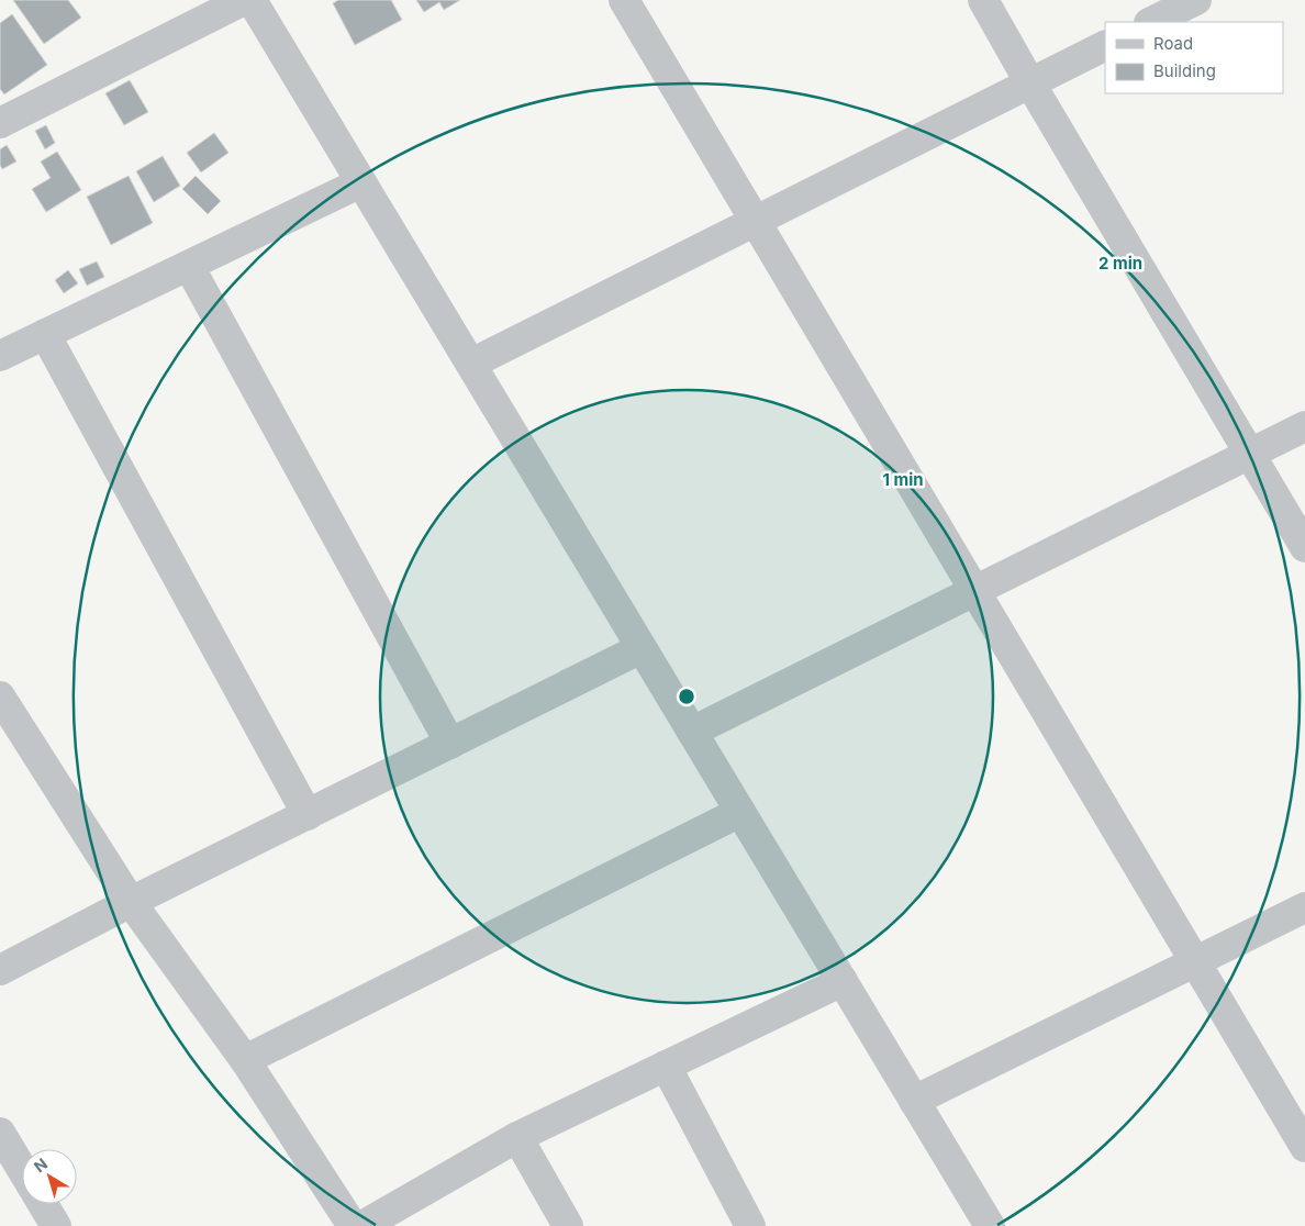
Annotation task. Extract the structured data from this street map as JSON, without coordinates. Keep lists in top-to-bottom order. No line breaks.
{"legend":["Road","Building"],"north":"top left","rings":["2 min","1 min"]}
